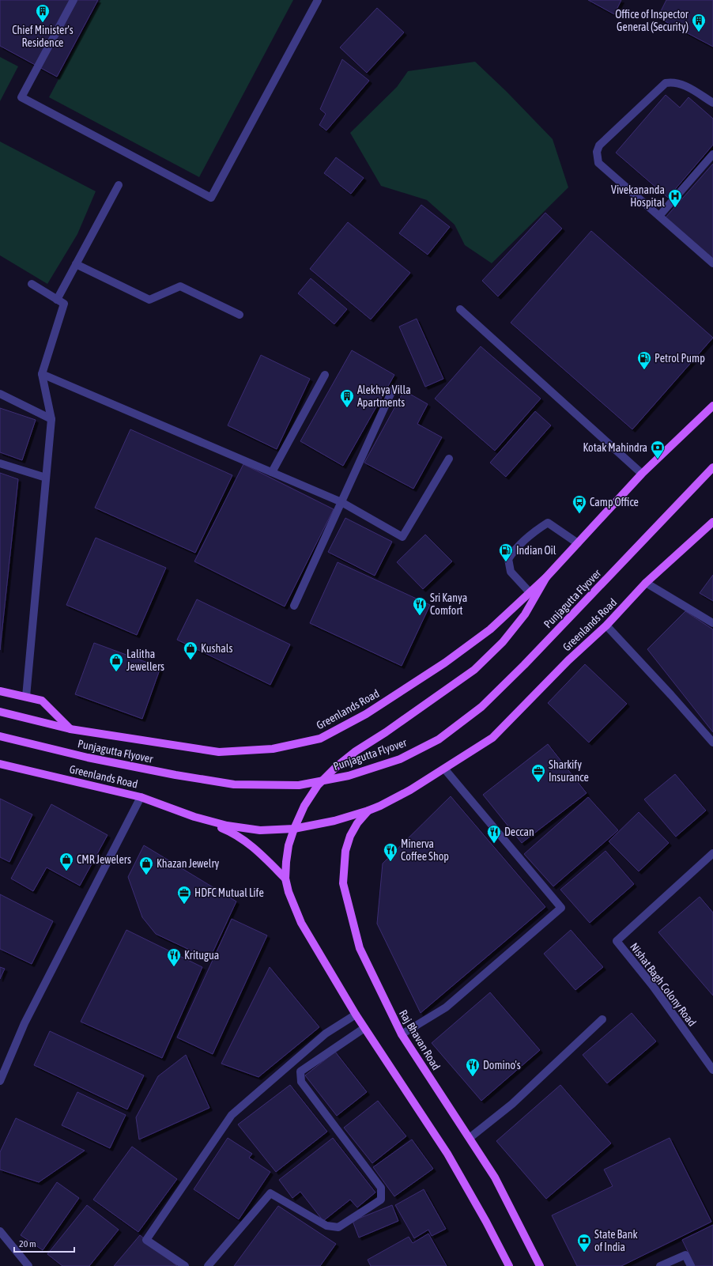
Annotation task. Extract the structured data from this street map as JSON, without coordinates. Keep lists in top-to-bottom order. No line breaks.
{"streets":{"main road":["Punjagutta Flyover","Greenlands Road","Raj Bhavan Road"],"street":["Nishat Bagh Colony Road"]},"crossings":[["Punjagutta Flyover","Greenlands Road"],["Greenlands Road","Raj Bhavan Road"]],"places":{"building":["Chief Minister's Residence","Office of Inspector General (Security)","Alekhya Villa Apartments"],"hospital":["Vivekananda Hospital"],"fuel station":["Petrol Pump","Indian Oil"],"bank":["Kotak Mahindra","State Bank of India"],"bus stop":["Camp Office"],"restaurant":["Sri Kanya Comfort","Deccan","Minerva Coffee Shop","Kritugua","Domino's"],"shop":["Kushals","Lalitha Jewellers","CMR Jewelers","Khazan Jewelry"],"office":["Sharkify Insurance","HDFC Mutual Life"]},"scale_bar":"20 m"}
